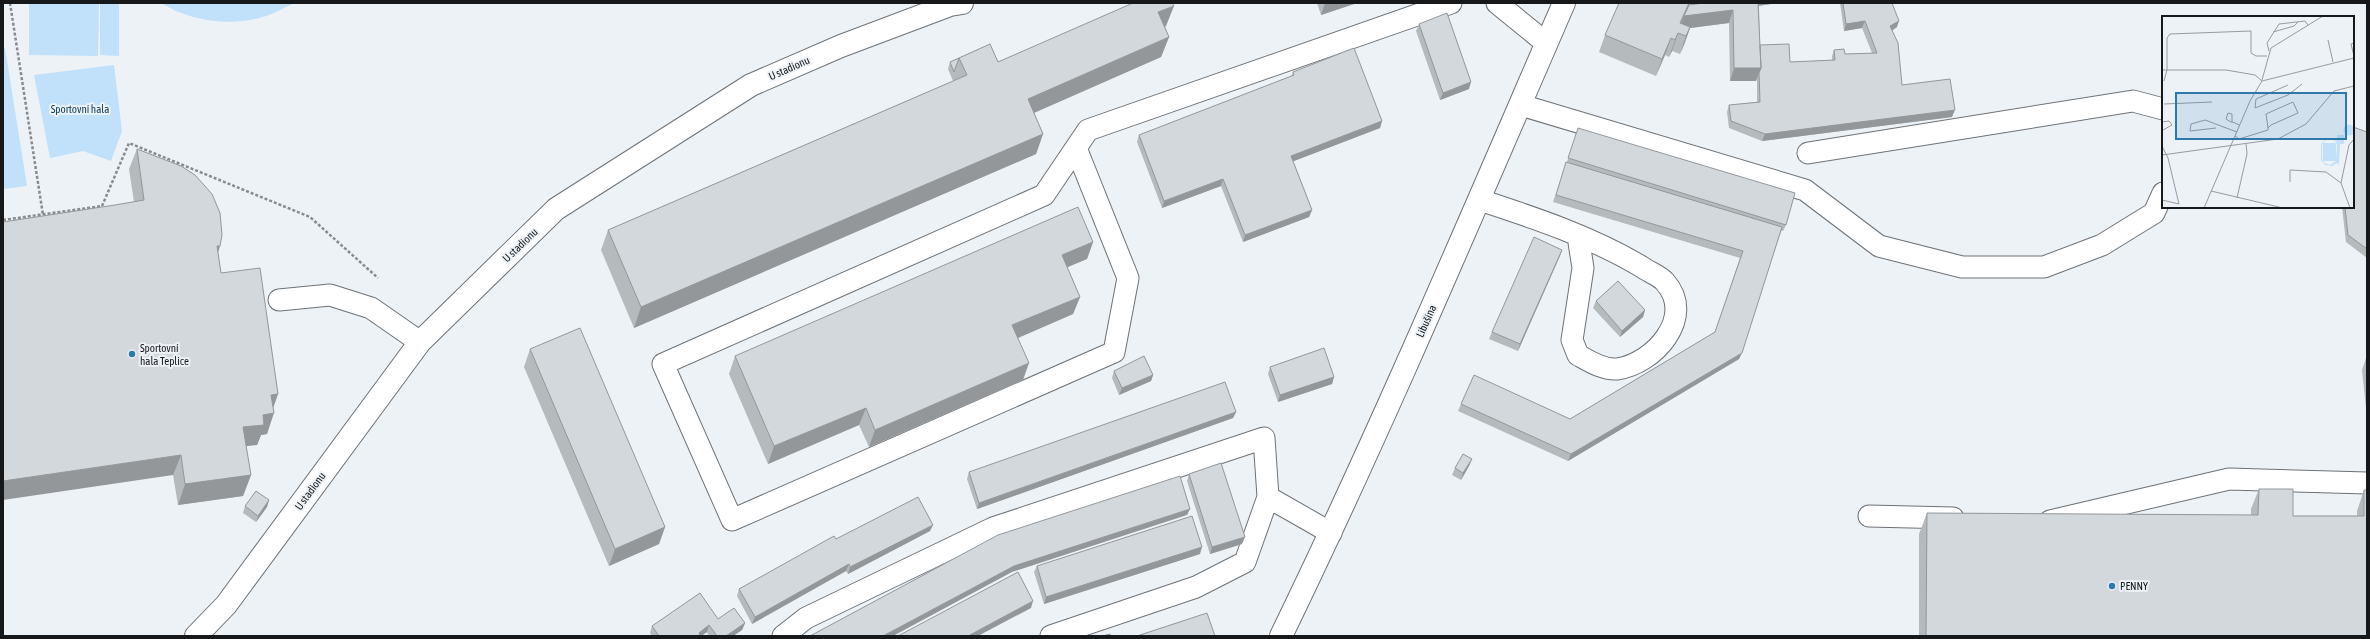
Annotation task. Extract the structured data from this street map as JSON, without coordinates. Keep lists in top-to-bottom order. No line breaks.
{"streets":{"street":["U stadionu","Libušina"]},"parks":["Sportovní hala"],"places":["Sportovní hala Teplice","PENNY"]}
